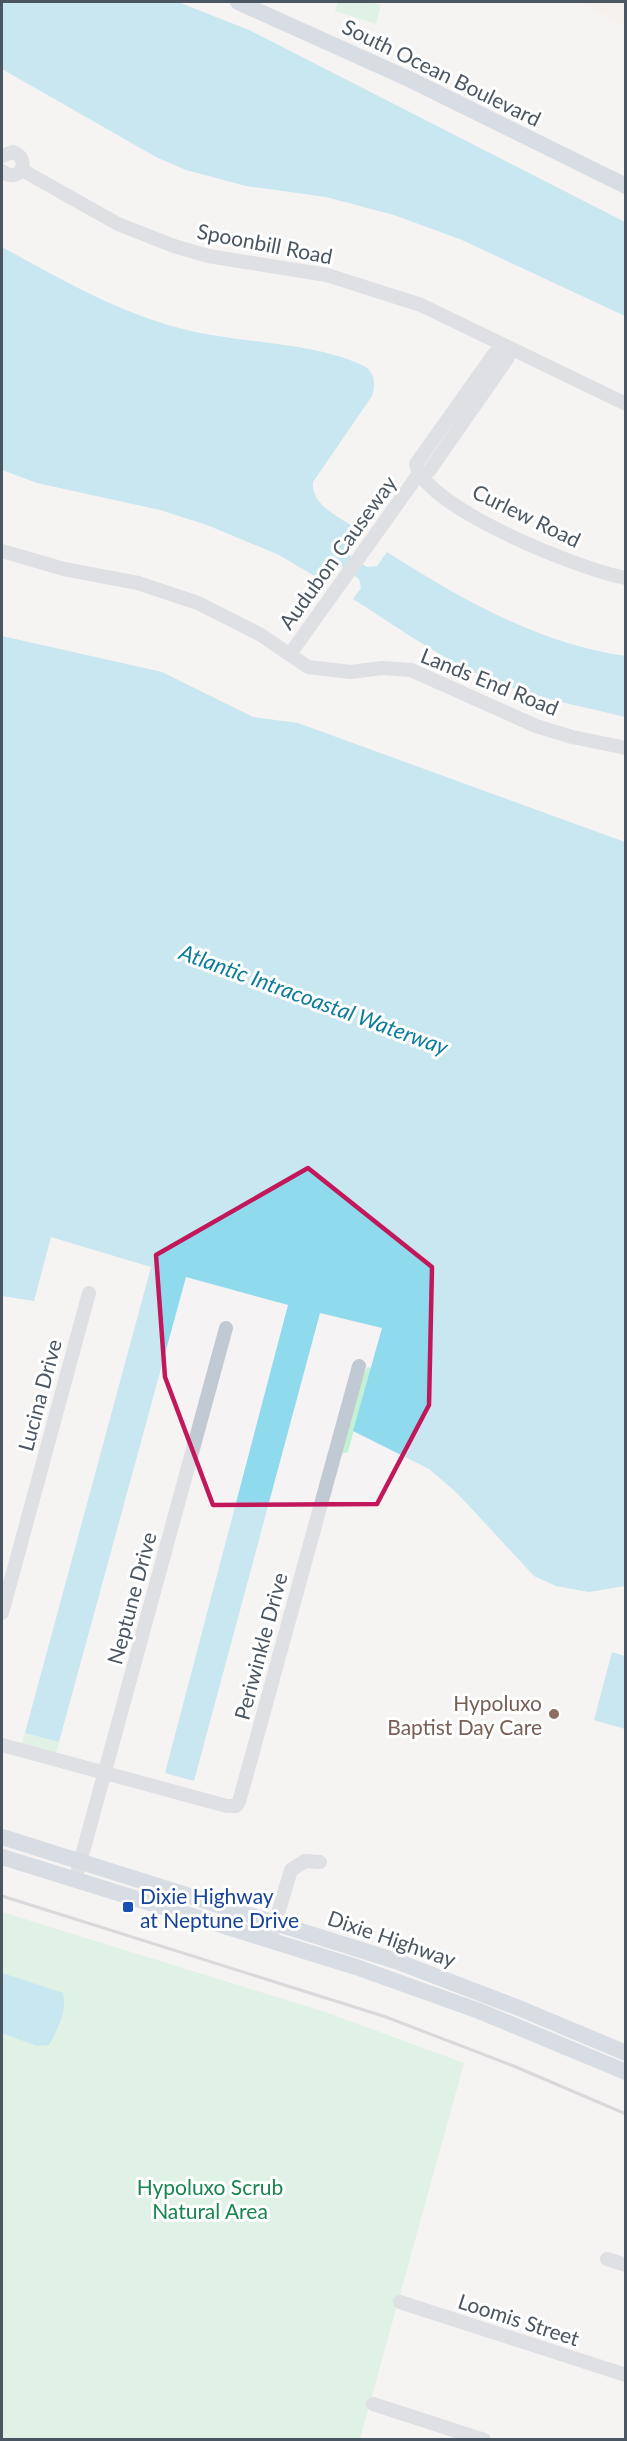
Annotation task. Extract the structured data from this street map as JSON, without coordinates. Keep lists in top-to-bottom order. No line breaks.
{"streets":{"main road":["South Ocean Boulevard","Dixie Highway"],"street":["Spoonbill Road","Curlew Road","Audubon Causeway","Lands End Road","Lucina Drive","Neptune Drive","Periwinkle Drive","Loomis Street"]},"crossings":[["Spoonbill Road","Audubon Causeway"],["Curlew Road","Audubon Causeway"],["Audubon Causeway","Lands End Road"],["Neptune Drive","Periwinkle Drive"],["Neptune Drive","Dixie Highway"]],"water":["Atlantic Intracoastal Waterway"],"parks":["Hypoluxo Scrub Natural Area"],"places":{"other":["Hypoluxo Baptist Day Care"],"transit":["Dixie Highway at Neptune Drive"]}}
